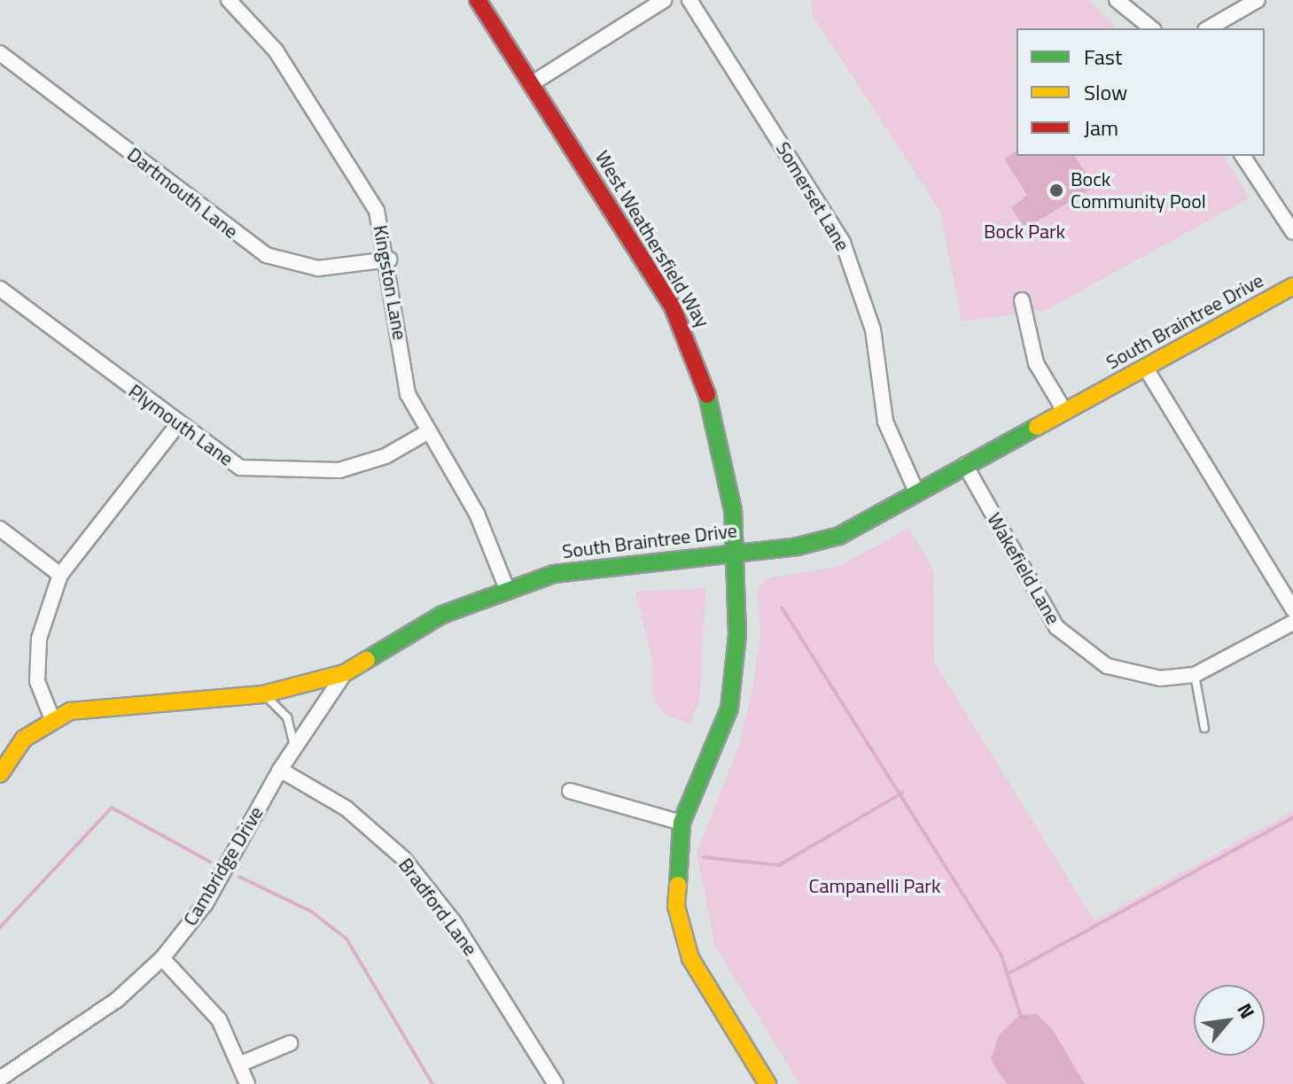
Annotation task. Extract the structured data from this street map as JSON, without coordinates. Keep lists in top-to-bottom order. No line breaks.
{"streets":{"street":["Dartmouth Lane","Somerset Lane","West Weathersfield Way","Kingston Lane","South Braintree Drive","Plymouth Lane","Wakefield Lane","Cambridge Drive","Bradford Lane"]},"crossings":[["Dartmouth Lane","Kingston Lane"],["Somerset Lane","South Braintree Drive"],["West Weathersfield Way","South Braintree Drive"],["Kingston Lane","South Braintree Drive"],["Kingston Lane","Plymouth Lane"],["South Braintree Drive","Wakefield Lane"],["South Braintree Drive","Cambridge Drive"],["Cambridge Drive","Bradford Lane"]],"parks":["Bock Park","Campanelli Park"],"places":["Bock Community Pool"],"legend":["Fast","Slow","Jam"],"north":"top right"}
